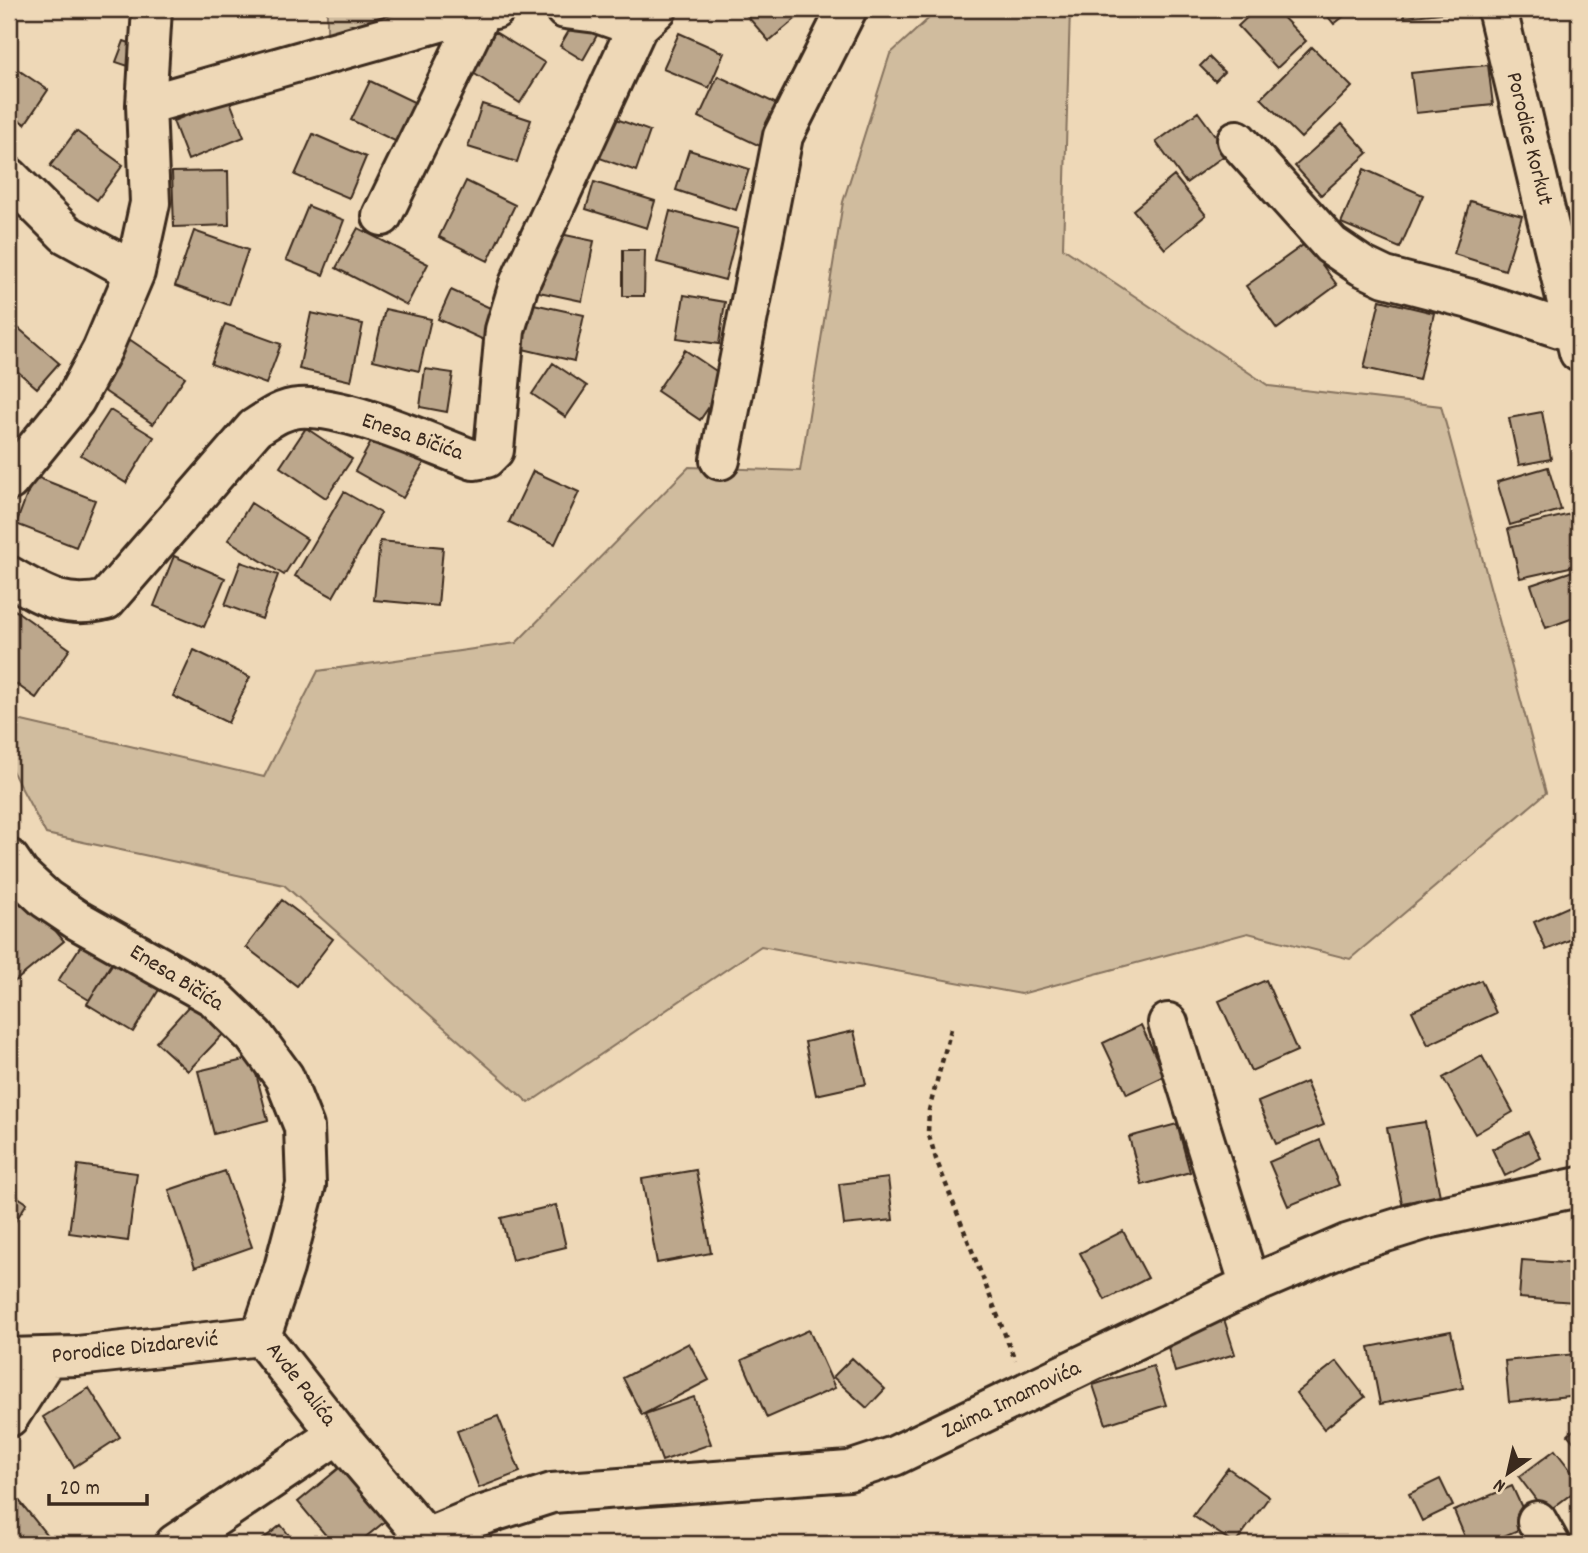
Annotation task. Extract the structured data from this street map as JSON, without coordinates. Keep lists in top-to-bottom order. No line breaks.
{"streets":{"street":["Porodice Korkut","Enesa Bičića","Porodice Dizdarević","Avde Palića","Zaima Imamovića"]},"crossings":[["Enesa Bičića","Porodice Dizdarević"],["Enesa Bičića","Avde Palića"],["Porodice Dizdarević","Avde Palića"],["Avde Palića","Zaima Imamovića"]],"scale_bar":"20 m","north":"bottom left"}
